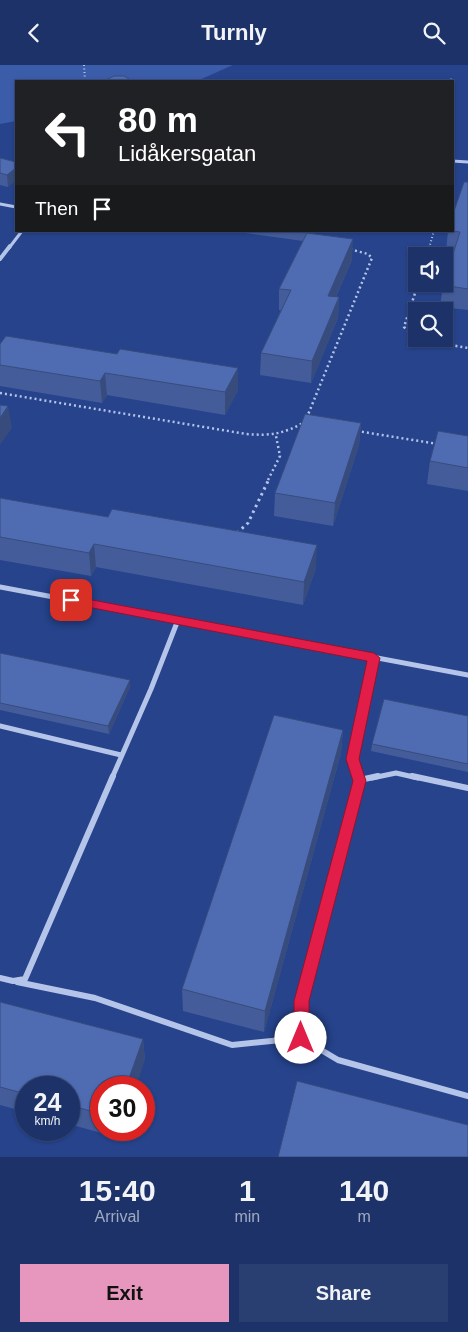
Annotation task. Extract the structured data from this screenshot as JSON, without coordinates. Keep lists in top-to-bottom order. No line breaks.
{"page":{"header":"Turnly","turn":["80 m","Lidåkersgatan"],"then":"Then","speed":"24 km/h","limit":"30","eta":["15:40","Arrival","1","min","140","m"],"buttons":["Exit","Share"]}}
